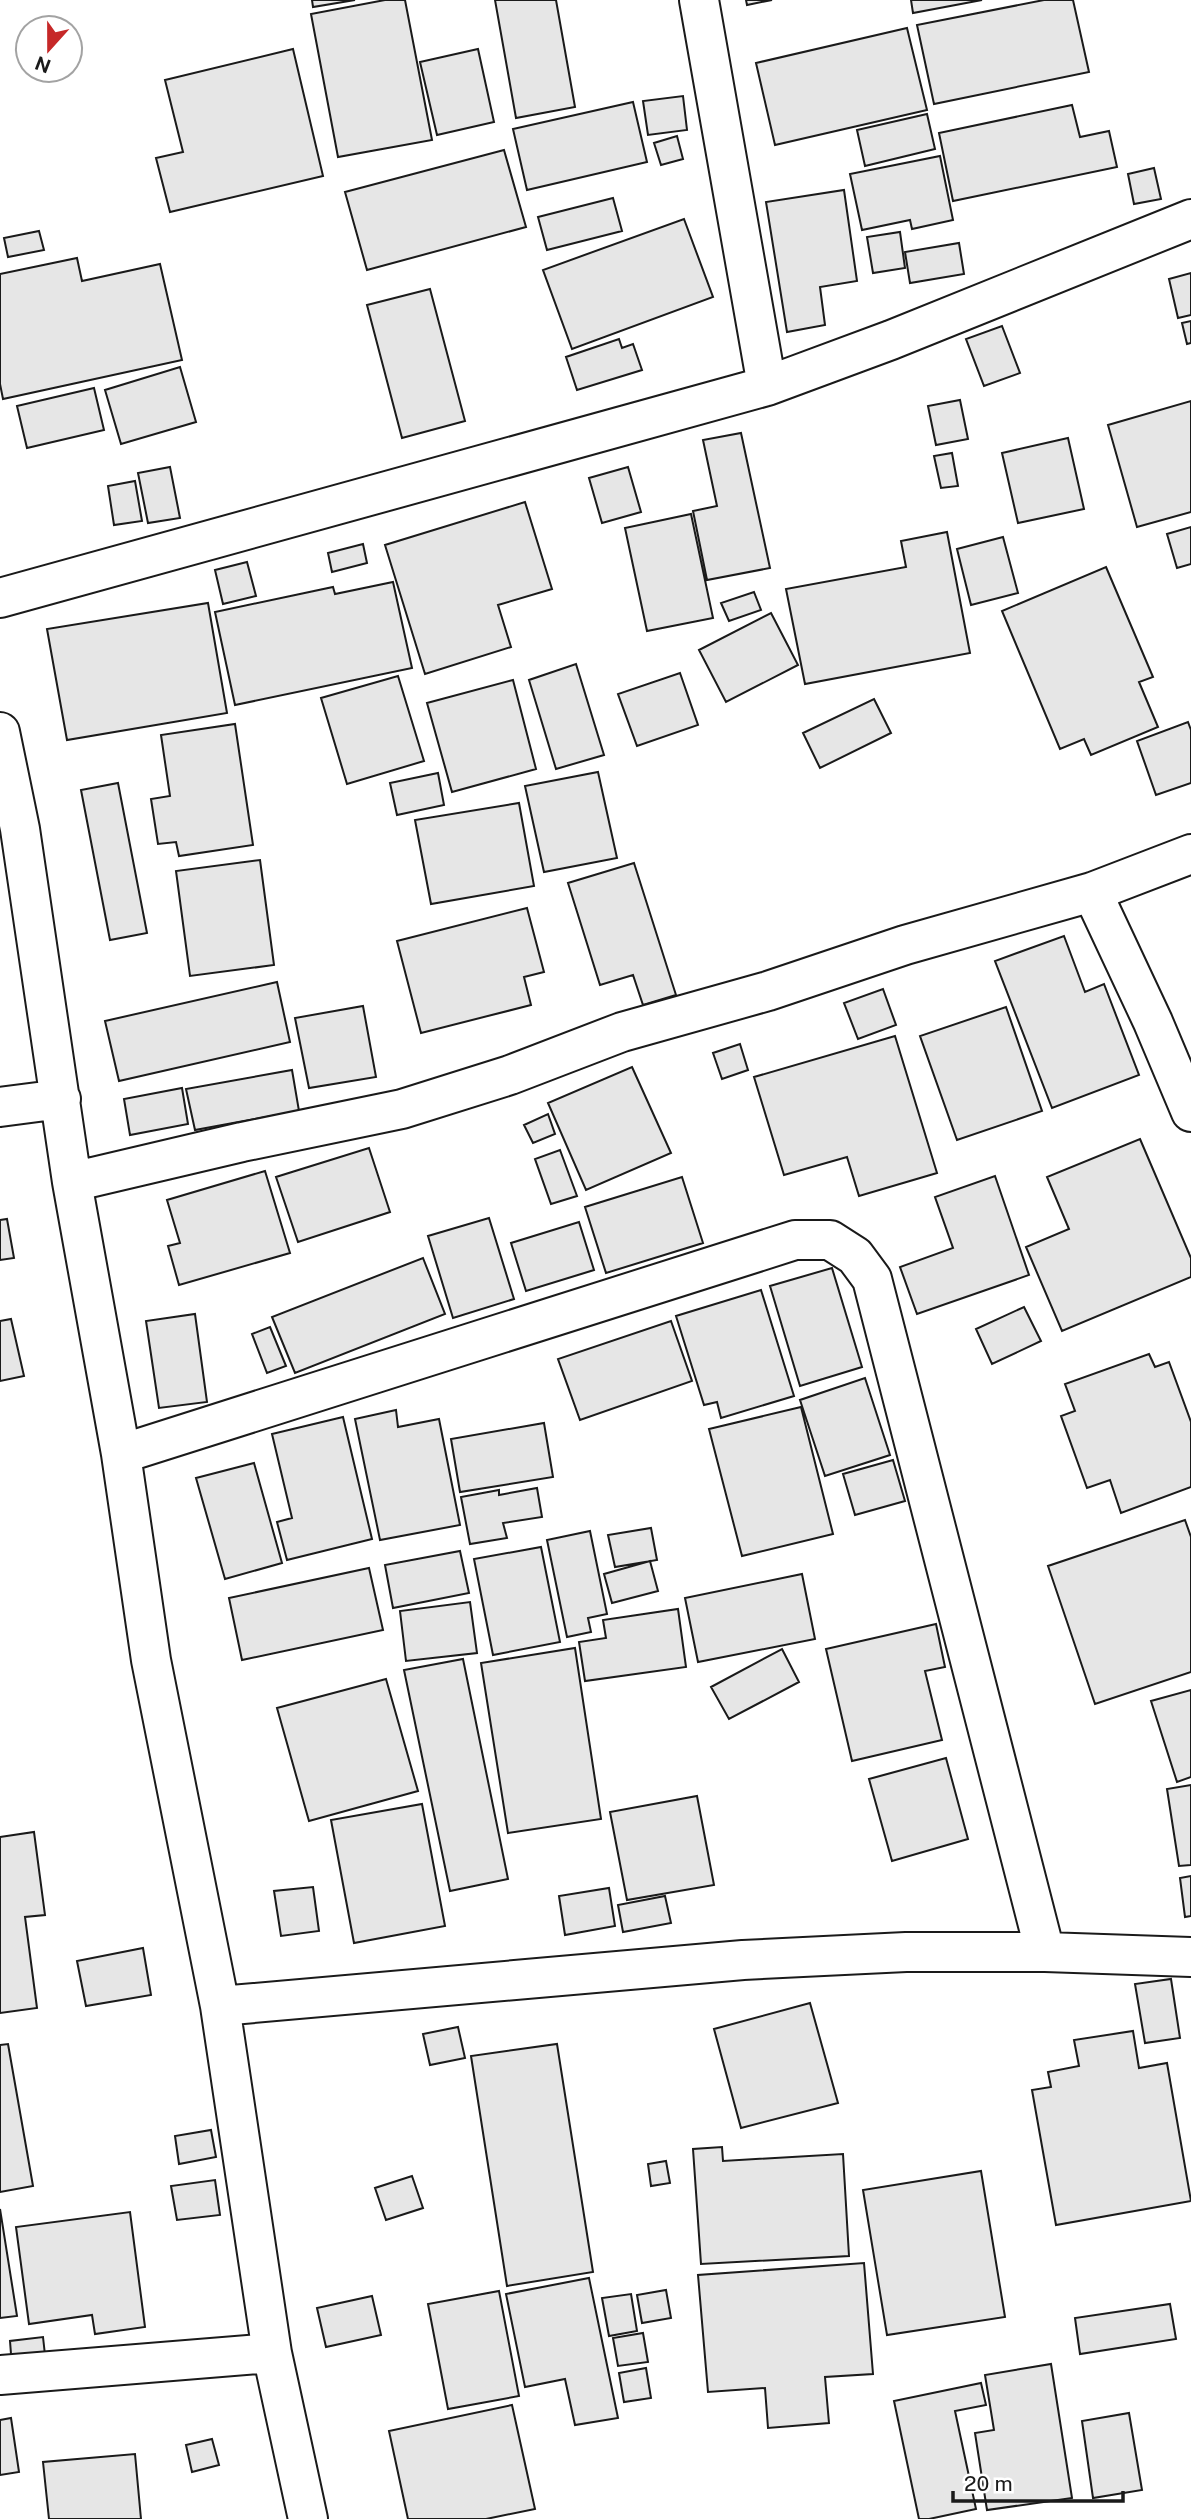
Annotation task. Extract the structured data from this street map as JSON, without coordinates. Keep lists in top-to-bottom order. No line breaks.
{"scale_bar":"20 m","north":"bottom"}
